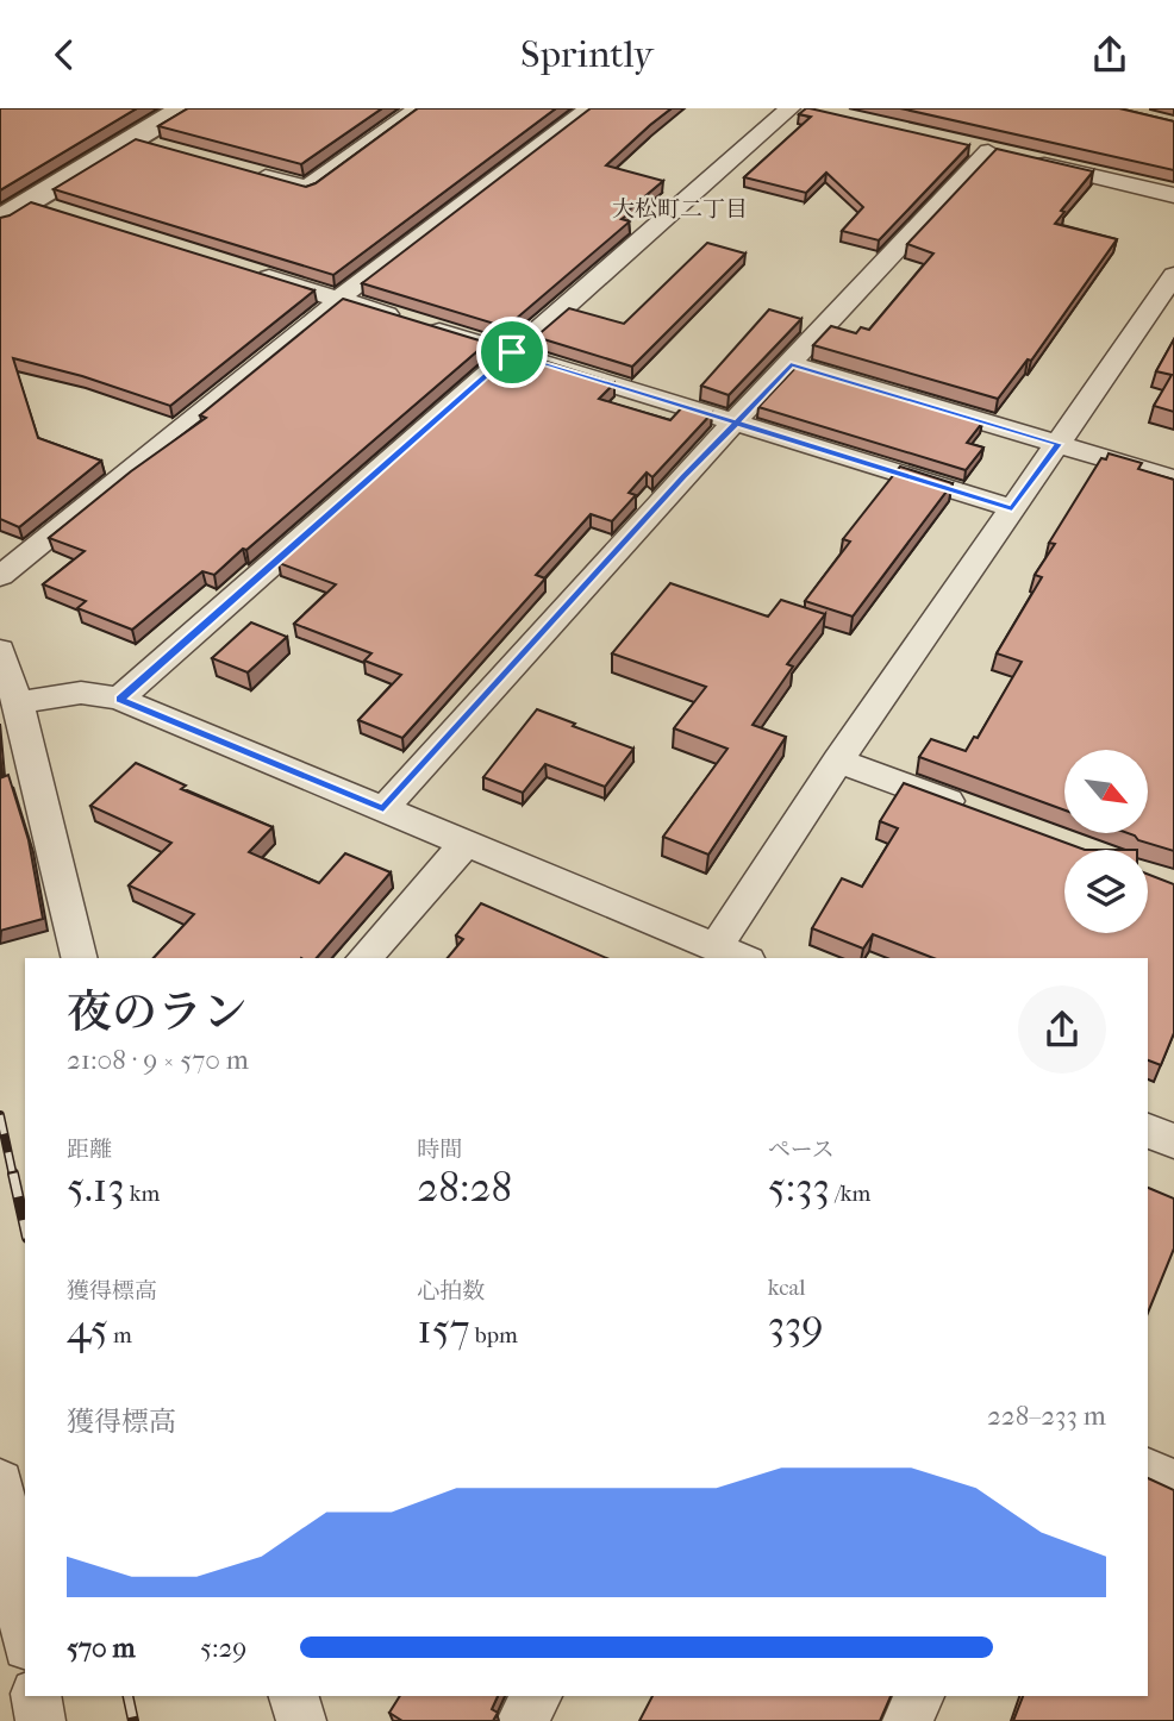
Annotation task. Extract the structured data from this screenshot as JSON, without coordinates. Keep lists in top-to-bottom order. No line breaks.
{"districts":["大松町二丁目"],"north":"bottom right","page":{"header":"Sprintly","heading":["夜のラン","21:08 · 9 × 570 m"],"stats":[["距離","5.13 km"],["時間","28:28"],["ペース","5:33 /km"],["獲得標高","45 m"],["心拍数","157 bpm"],["kcal","339"]],"chart":["獲得標高","228–233 m"],"list":[{"name":"570 m","note":"5:29"}]}}
